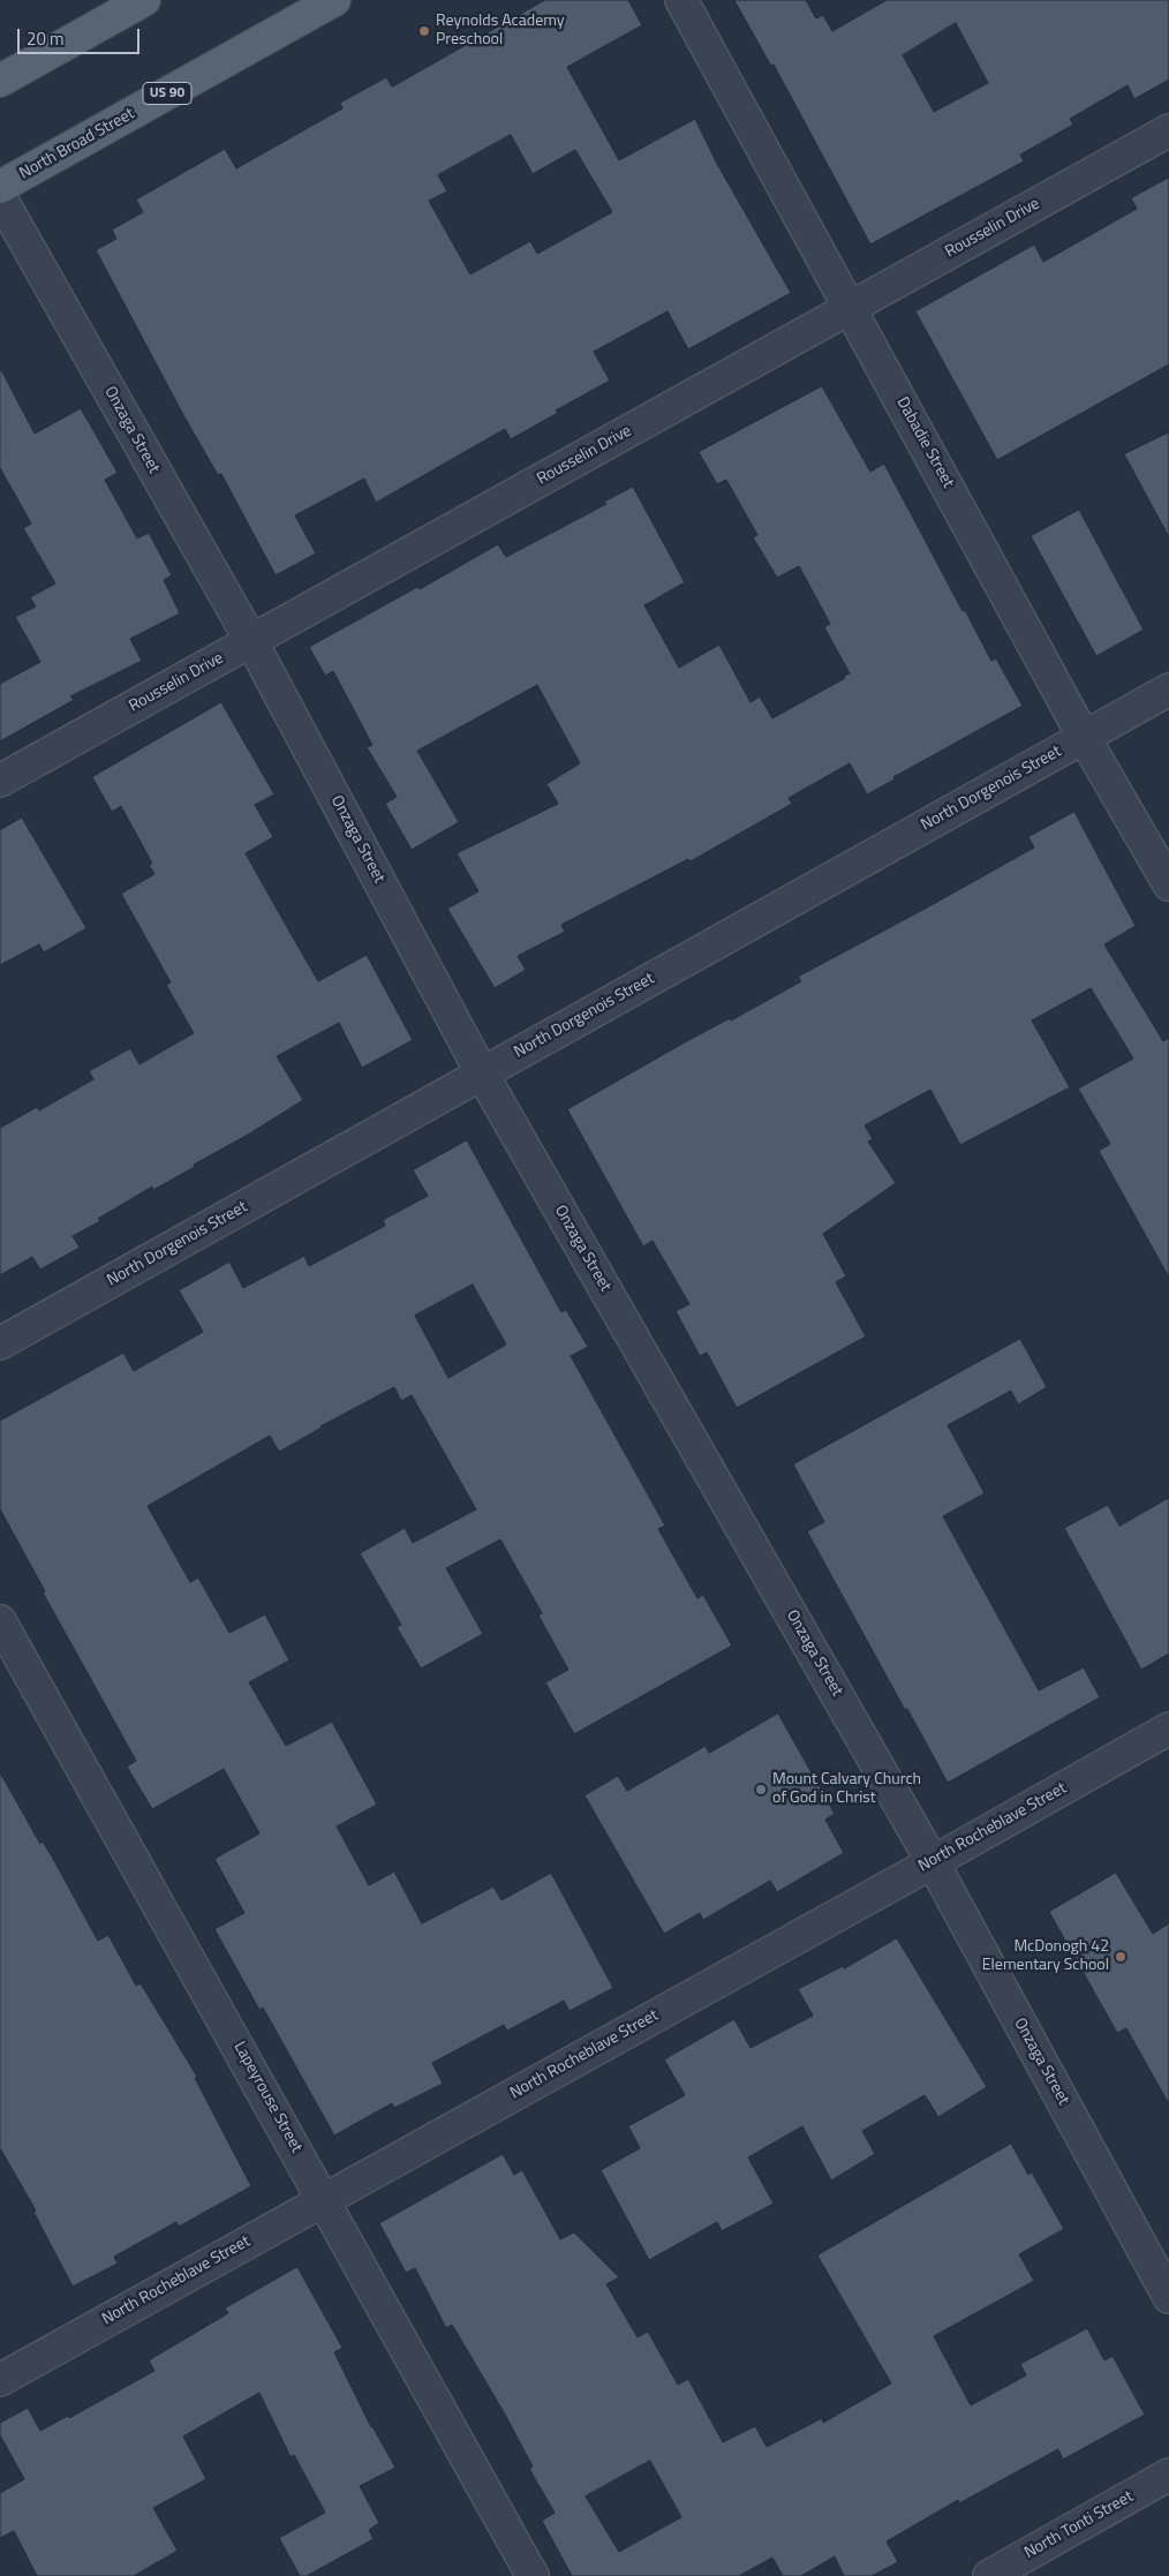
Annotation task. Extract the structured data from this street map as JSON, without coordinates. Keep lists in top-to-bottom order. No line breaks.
{"streets":{"main road":["US 90","North Broad Street"],"street":["Rousselin Drive","Onzaga Street","Dabadie Street","North Dorgenois Street","North Rocheblave Street","Lapeyrouse Street","North Tonti Street"]},"crossings":[["Rousselin Drive","Onzaga Street"],["Rousselin Drive","Dabadie Street"],["Onzaga Street","North Dorgenois Street"],["Onzaga Street","North Rocheblave Street"],["Dabadie Street","North Dorgenois Street"],["North Rocheblave Street","Lapeyrouse Street"]],"places":["Reynolds Academy Preschool","Mount Calvary Church of God in Christ","McDonogh 42 Elementary School"],"scale_bar":"20 m"}
